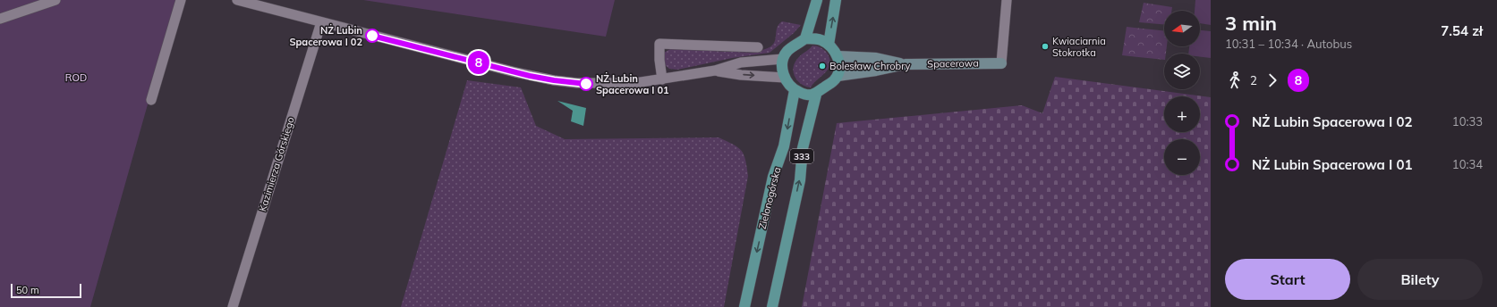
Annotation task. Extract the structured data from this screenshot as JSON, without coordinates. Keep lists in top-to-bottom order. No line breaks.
{"streets":{"main road":["333","Zielonogórska"],"street":["Spacerowa","Kazimierza Górskiego"]},"crossings":[["Spacerowa","333"],["Spacerowa","Zielonogórska"],["333","Zielonogórska"]],"parks":["ROD"],"places":["NŻ Lubin Spacerowa I 02","Kwiaciarnia Stokrotka","Bolesław Chrobry","NŻ Lubin Spacerowa I 01"],"lines":["bus line 8"],"scale_bar":"50 m","north":"left","page":{"on_map":"8","heading":["3 min","10:31 – 10:34 · Autobus","7.54 zł"],"map_buttons":["+","−"],"legs":["2","8"],"list":[{"name":"NŻ Lubin Spacerowa I 02","value":"10:33"},{"name":"NŻ Lubin Spacerowa I 01","value":"10:34"}],"buttons":["Start","Bilety"],"scale":"50 m"}}
